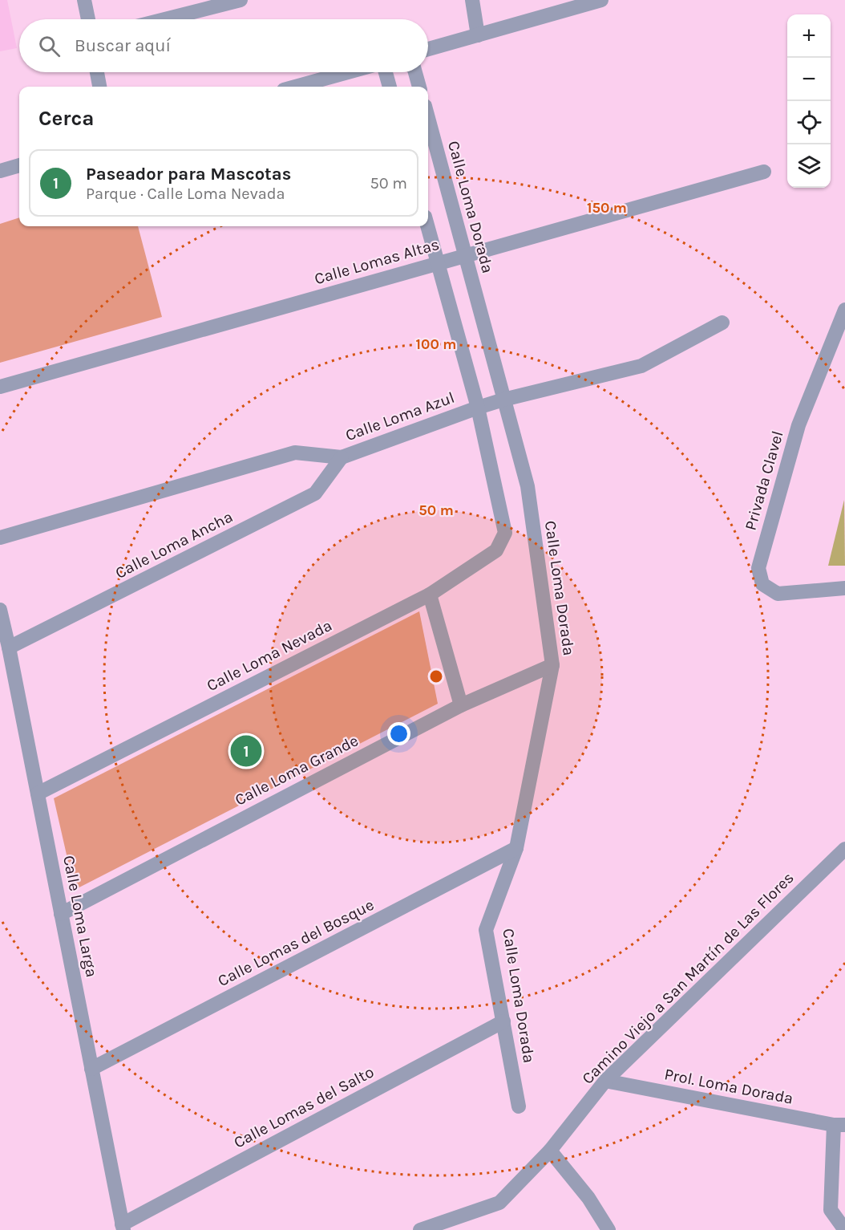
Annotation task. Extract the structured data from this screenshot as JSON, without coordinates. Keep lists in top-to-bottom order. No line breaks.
{"streets":{"street":["Calle Loma Dorada","Calle Lomas Altas","Calle Loma Azul","Privada Clavel","Calle Loma Ancha","Calle Loma Nevada","Calle Loma Grande","Calle Loma Larga","Calle Lomas del Bosque","Camino Viejo a San Martín de Las Flores","Prol. Loma Dorada","Calle Lomas del Salto"]},"crossings":[["Calle Loma Dorada","Calle Lomas Altas"],["Calle Loma Dorada","Calle Loma Azul"],["Calle Loma Dorada","Calle Loma Grande"],["Calle Loma Dorada","Calle Lomas del Bosque"],["Calle Loma Dorada","Calle Lomas del Salto"],["Calle Loma Azul","Calle Loma Ancha"],["Calle Loma Azul","Calle Loma Nevada"],["Calle Loma Ancha","Calle Loma Larga"],["Calle Loma Nevada","Calle Loma Larga"],["Calle Loma Grande","Calle Loma Larga"],["Calle Loma Larga","Calle Lomas del Bosque"],["Calle Loma Larga","Calle Lomas del Salto"],["Camino Viejo a San Martín de Las Flores","Prol. Loma Dorada"]],"page":{"map_buttons":["+","−"],"search":"Buscar aquí","heading":"Cerca","list":[{"mark":"1","name":"Paseador para Mascotas","note":"Parque · Calle Loma Nevada","value":"50 m"}],"pins":"1"},"rings":["150 m","100 m","50 m"]}
